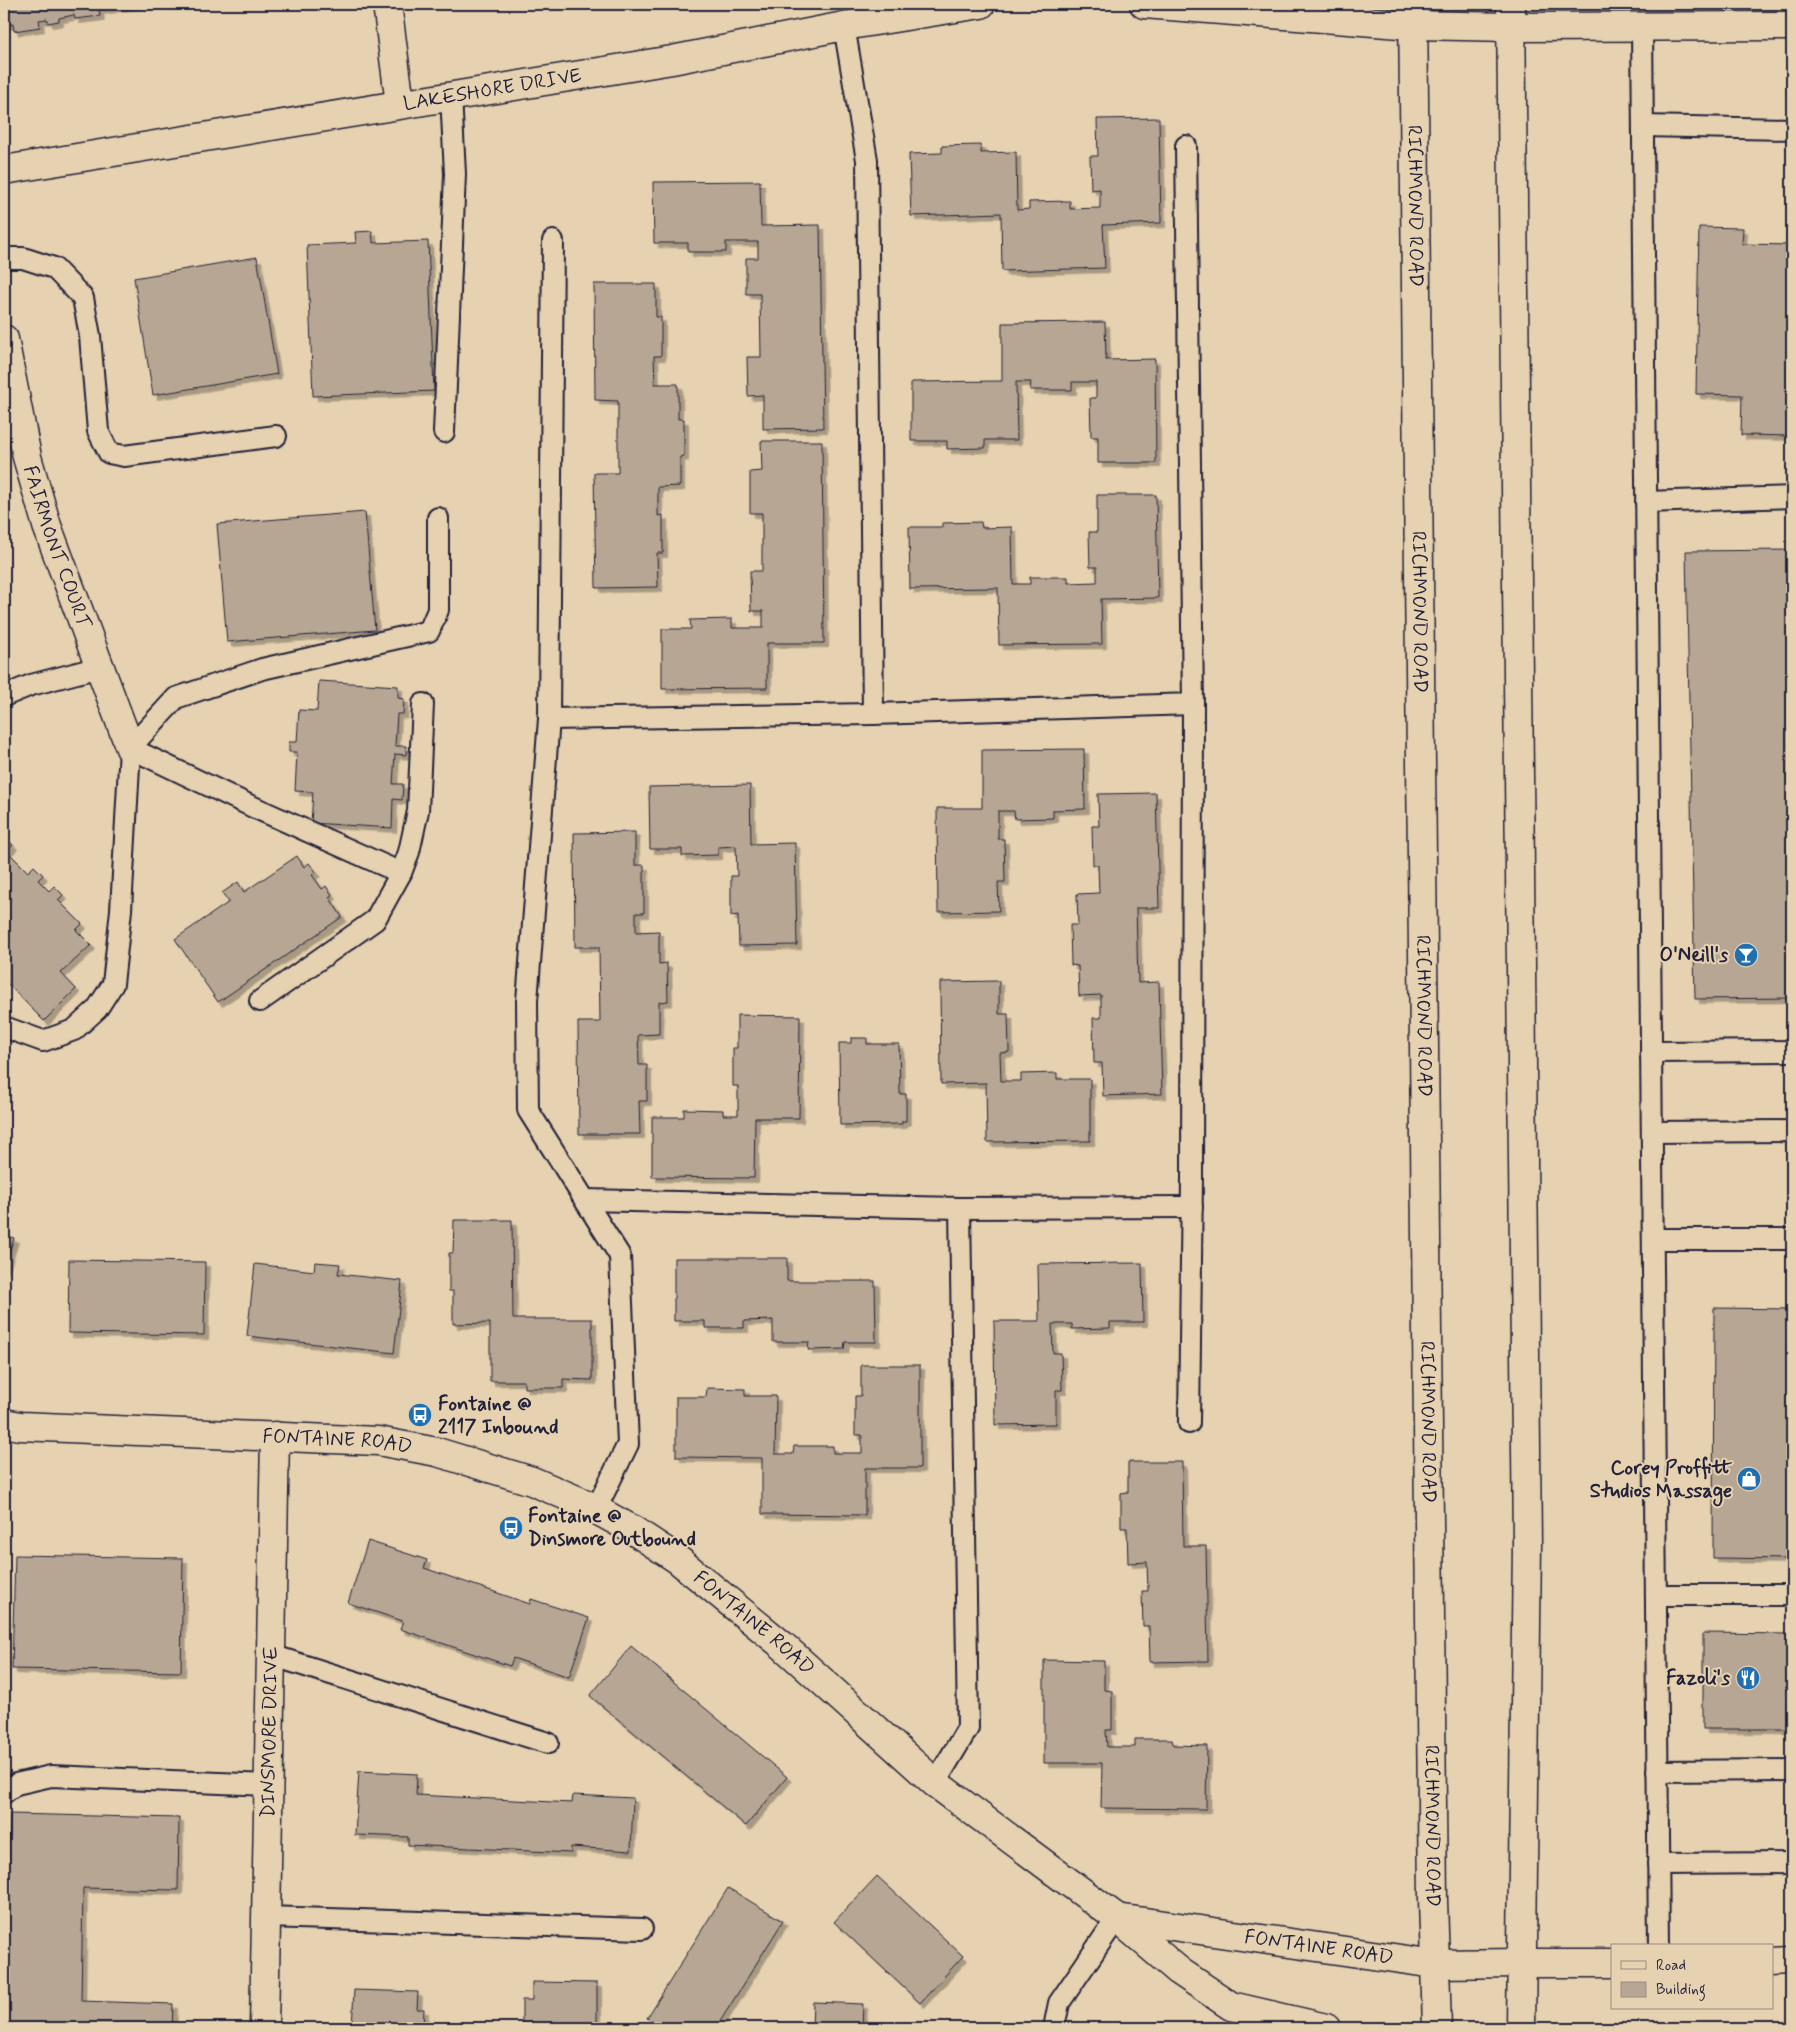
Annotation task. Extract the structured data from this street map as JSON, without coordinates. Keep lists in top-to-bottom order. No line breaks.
{"streets":{"street":["LAKESHORE DRIVE","RICHMOND ROAD","FAIRMONT COURT","FONTAINE ROAD","DINSMORE DRIVE"]},"crossings":[["RICHMOND ROAD","FONTAINE ROAD"],["FONTAINE ROAD","DINSMORE DRIVE"]],"places":{"bar":["O'Neill's"],"bus stop":["Fontaine @ 2117 Inbound","Fontaine @ Dinsmore Outbound"],"shop":["Corey Proffitt Studios Massage"],"restaurant":["Fazoli's"]},"legend":["Road","Building"]}
